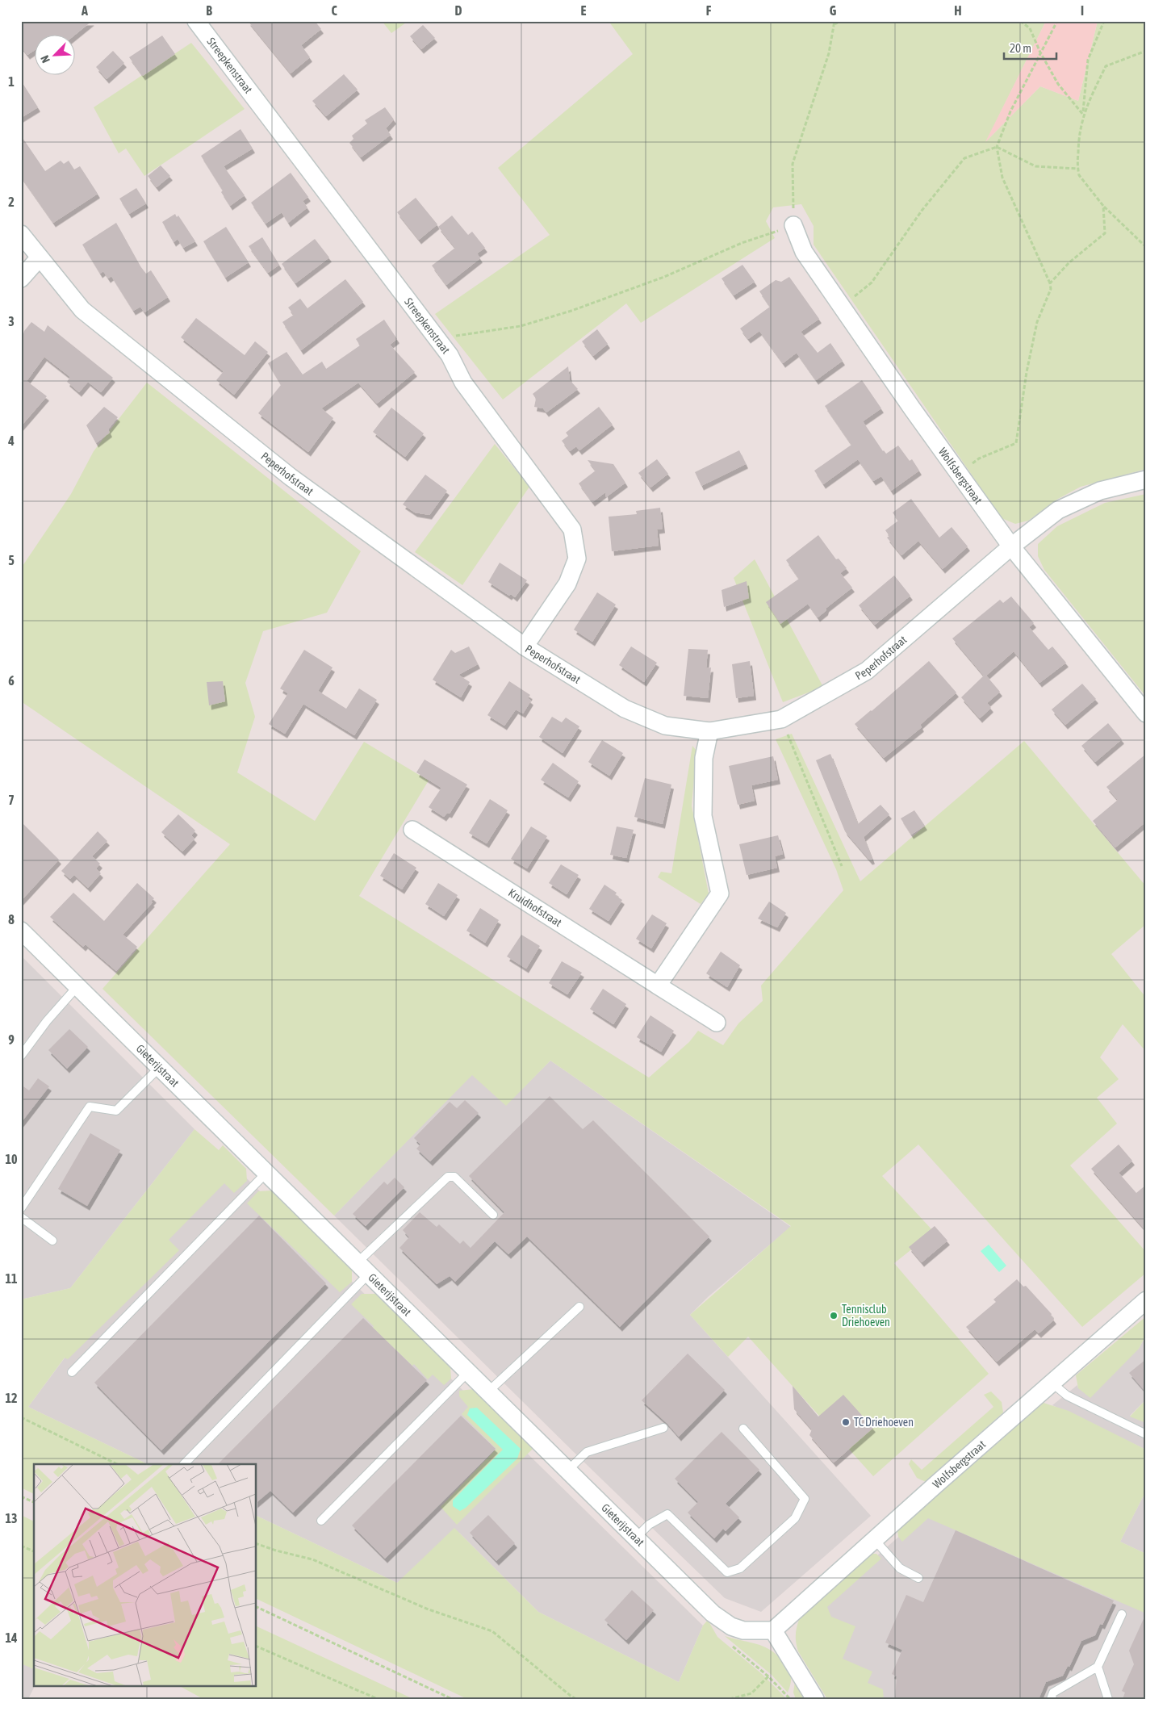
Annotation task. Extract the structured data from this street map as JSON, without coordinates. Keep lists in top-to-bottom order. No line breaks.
{"streets":{"street":["Streepkenstraat","Peperhofstraat","Wolfsbergstraat","Kruidhofstraat","Gieterijstraat"]},"crossings":[["Streepkenstraat","Peperhofstraat"],["Peperhofstraat","Wolfsbergstraat"],["Wolfsbergstraat","Gieterijstraat"]],"places":["Tennisclub Driehoeven","TC Driehoeven"],"scale_bar":"20 m","north":"bottom left","grid":{"columns":["A","B","C","D","E","F","G","H","I"],"rows":["1","2","3","4","5","6","7","8","9","10","11","12","13","14"]}}
